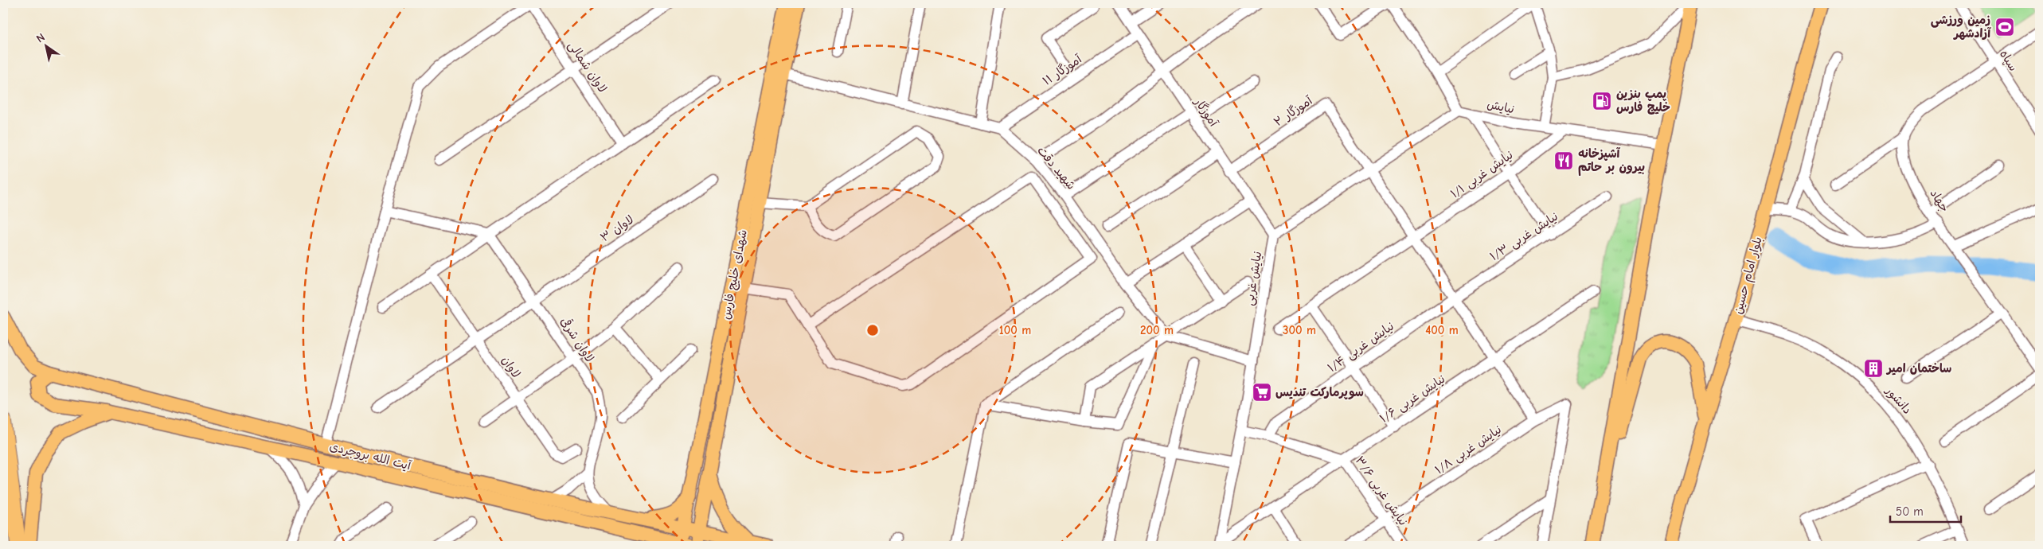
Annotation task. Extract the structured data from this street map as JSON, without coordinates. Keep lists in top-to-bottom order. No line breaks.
{"streets":{"main road":["شهدای خلیج فارس","بلوار امام حسین","آیت الله بروجردی"],"street":["سپاه","لاوان شمالی","آموزگار ۱۱","نیایش","آموزگار ۲","آموزگار","شهید دقت","نیایش غربی ۱/۱","جهاد","لاوان ۳","نیایش غربی ۱/۳","نیایش غربی","لاوان شرقی","نیایش غربی ۱/۴","لاوان","نیایش غربی ۱/۶","دانشور","نیایش غربی ۱/۸","نیایش غربی ۳/۶"]},"crossings":[["سپاه","جهاد"],["آموزگار ۱۱","آموزگار"],["آموزگار ۱۱","شهید دقت"],["نیایش","نیایش غربی ۱/۱"],["آموزگار ۲","آموزگار"],["آموزگار","نیایش غربی"],["شهید دقت","شهدای خلیج فارس"],["لاوان ۳","لاوان شرقی"],["لاوان ۳","لاوان"],["نیایش غربی ۱/۳","نیایش غربی ۱/۴"],["شهدای خلیج فارس","آیت الله بروجردی"],["بلوار امام حسین","دانشور"],["نیایش غربی","نیایش غربی ۱/۶"],["نیایش غربی","نیایش غربی ۳/۶"],["نیایش غربی ۱/۴","نیایش غربی ۳/۶"],["نیایش غربی ۱/۶","نیایش غربی ۳/۶"],["نیایش غربی ۱/۸","نیایش غربی ۳/۶"]],"places":{"sports":["زمین ورزشی آزادشهر"],"fuel station":["پمپ بنزین خلیج فارس"],"restaurant":["آشپزخانه بیرون بر حاتم"],"building":["ساختمان امیر"],"supermarket":["سوپرمارکت تندیس"]},"scale_bar":"50 m","north":"top left","rings":["100 m","200 m","300 m","400 m"]}
